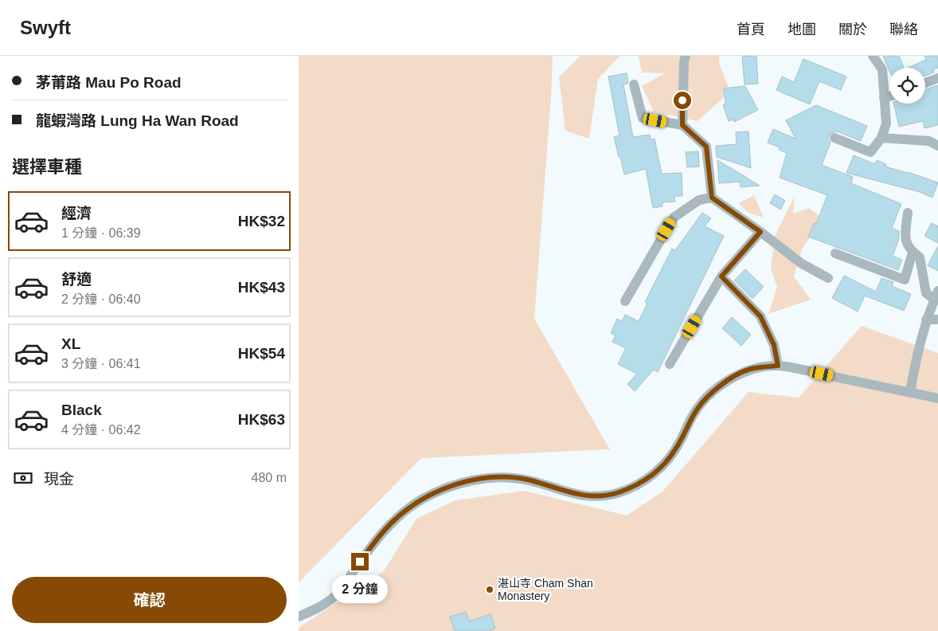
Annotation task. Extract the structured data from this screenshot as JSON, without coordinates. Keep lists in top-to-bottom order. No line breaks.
{"places":["湛山寺 Cham Shan Monastery"],"page":{"header":"Swyft","nav":["首頁","地圖","關於","聯絡"],"banner":["茅莆路 Mau Po Road","龍蝦灣路 Lung Ha Wan Road"],"heading":"選擇車種","list":[{"name":"經濟","note":"1 分鐘 · 06:39","value":"HK$32"},{"name":"舒適","note":"2 分鐘 · 06:40","value":"HK$43"},{"name":"XL","note":"3 分鐘 · 06:41","value":"HK$54"},{"name":"Black","note":"4 分鐘 · 06:42","value":"HK$63"}],"pay":["現金","480 m"],"buttons":"確認","bubble":"2 分鐘"}}
